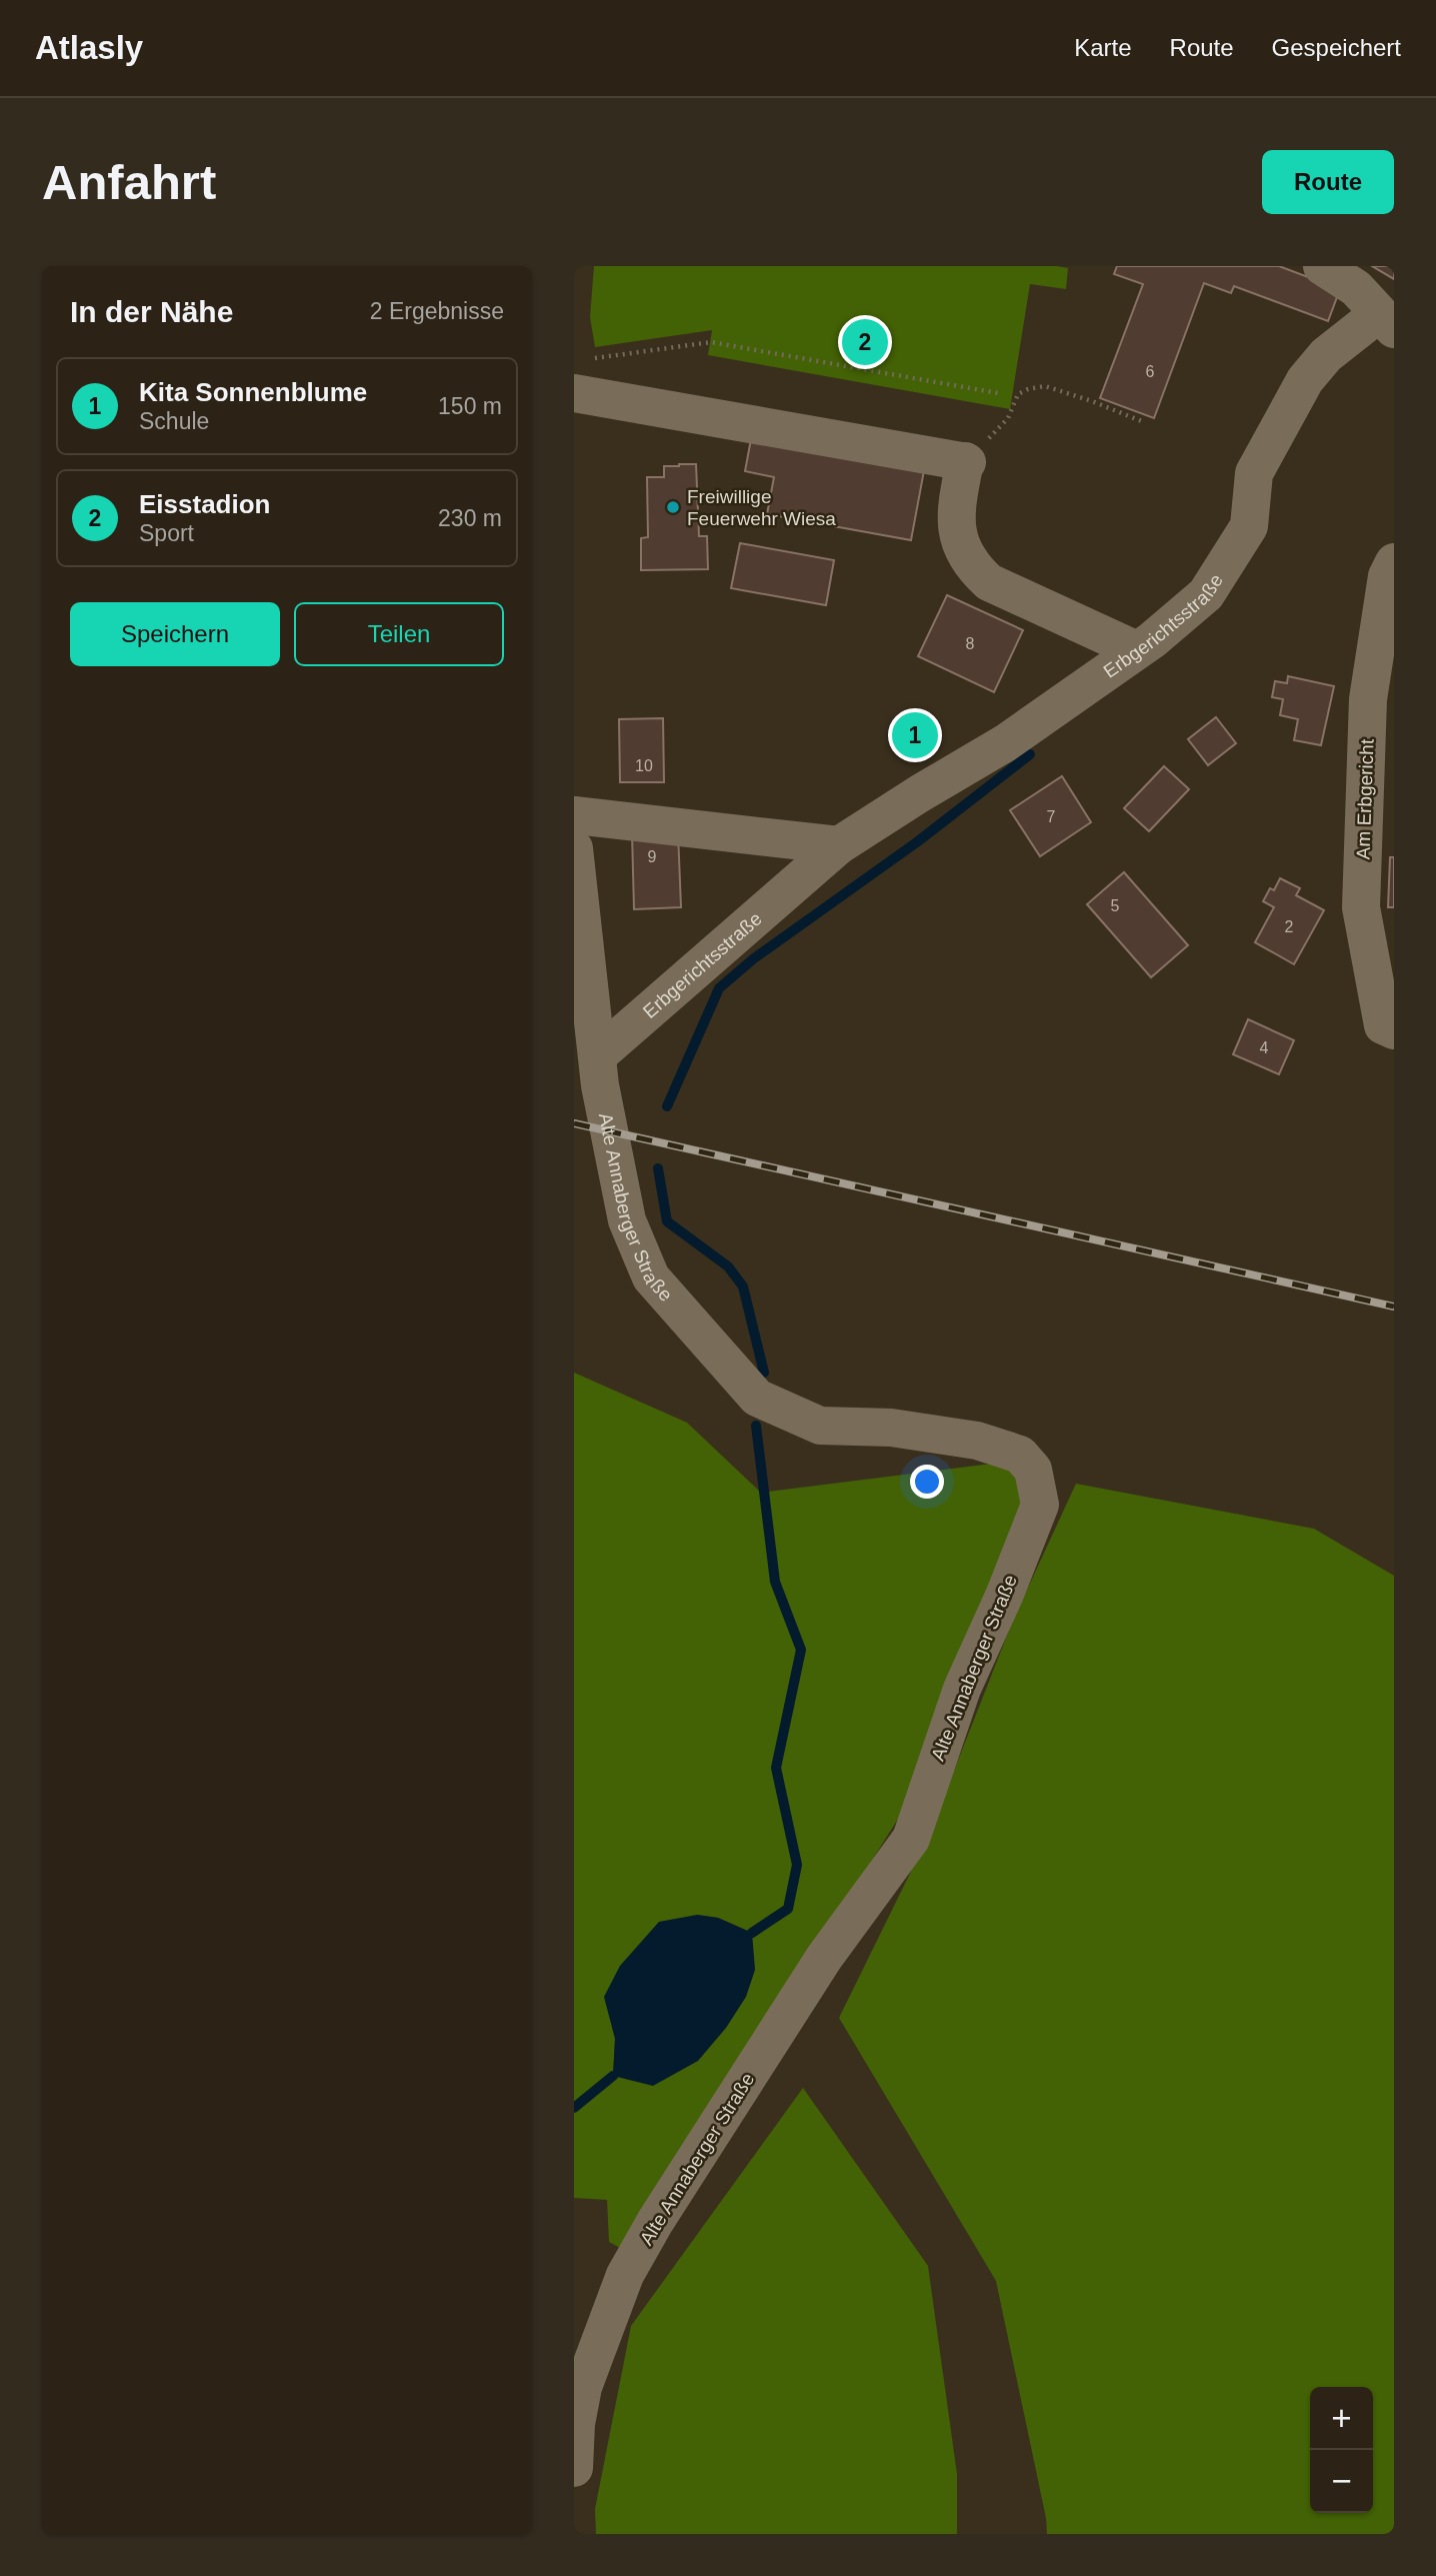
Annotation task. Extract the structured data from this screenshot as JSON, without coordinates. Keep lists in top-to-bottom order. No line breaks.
{"streets":{"street":["Erbgerichtsstraße","Am Erbgericht","Alte Annaberger Straße"]},"crossings":[["Erbgerichtsstraße","Alte Annaberger Straße"]],"places":["Freiwillige Feuerwehr Wiesa"],"house_numbers":["6","8","10","7","9","5","2","4"],"page":{"header":"Atlasly","nav":["Karte","Route","Gespeichert"],"buttons":["Route",["Speichern","Teilen"]],"title":"Anfahrt","heading":["In der Nähe","2 Ergebnisse"],"pins":["2","1"],"list":[{"mark":"1","name":"Kita Sonnenblume","note":"Schule","value":"150 m"},{"mark":"2","name":"Eisstadion","note":"Sport","value":"230 m"}],"map_buttons":["+","−"]}}
